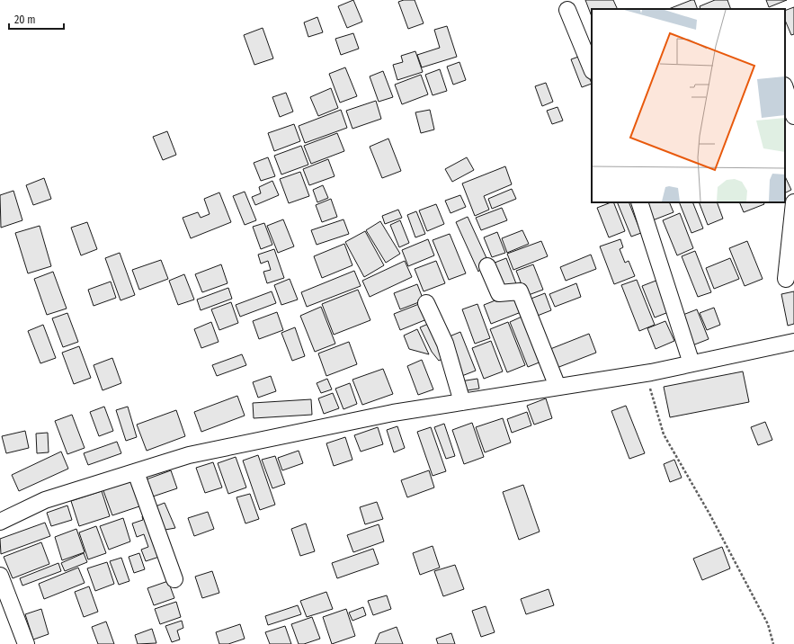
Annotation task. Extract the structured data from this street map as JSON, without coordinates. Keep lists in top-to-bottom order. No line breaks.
{"scale_bar":"20 m"}
